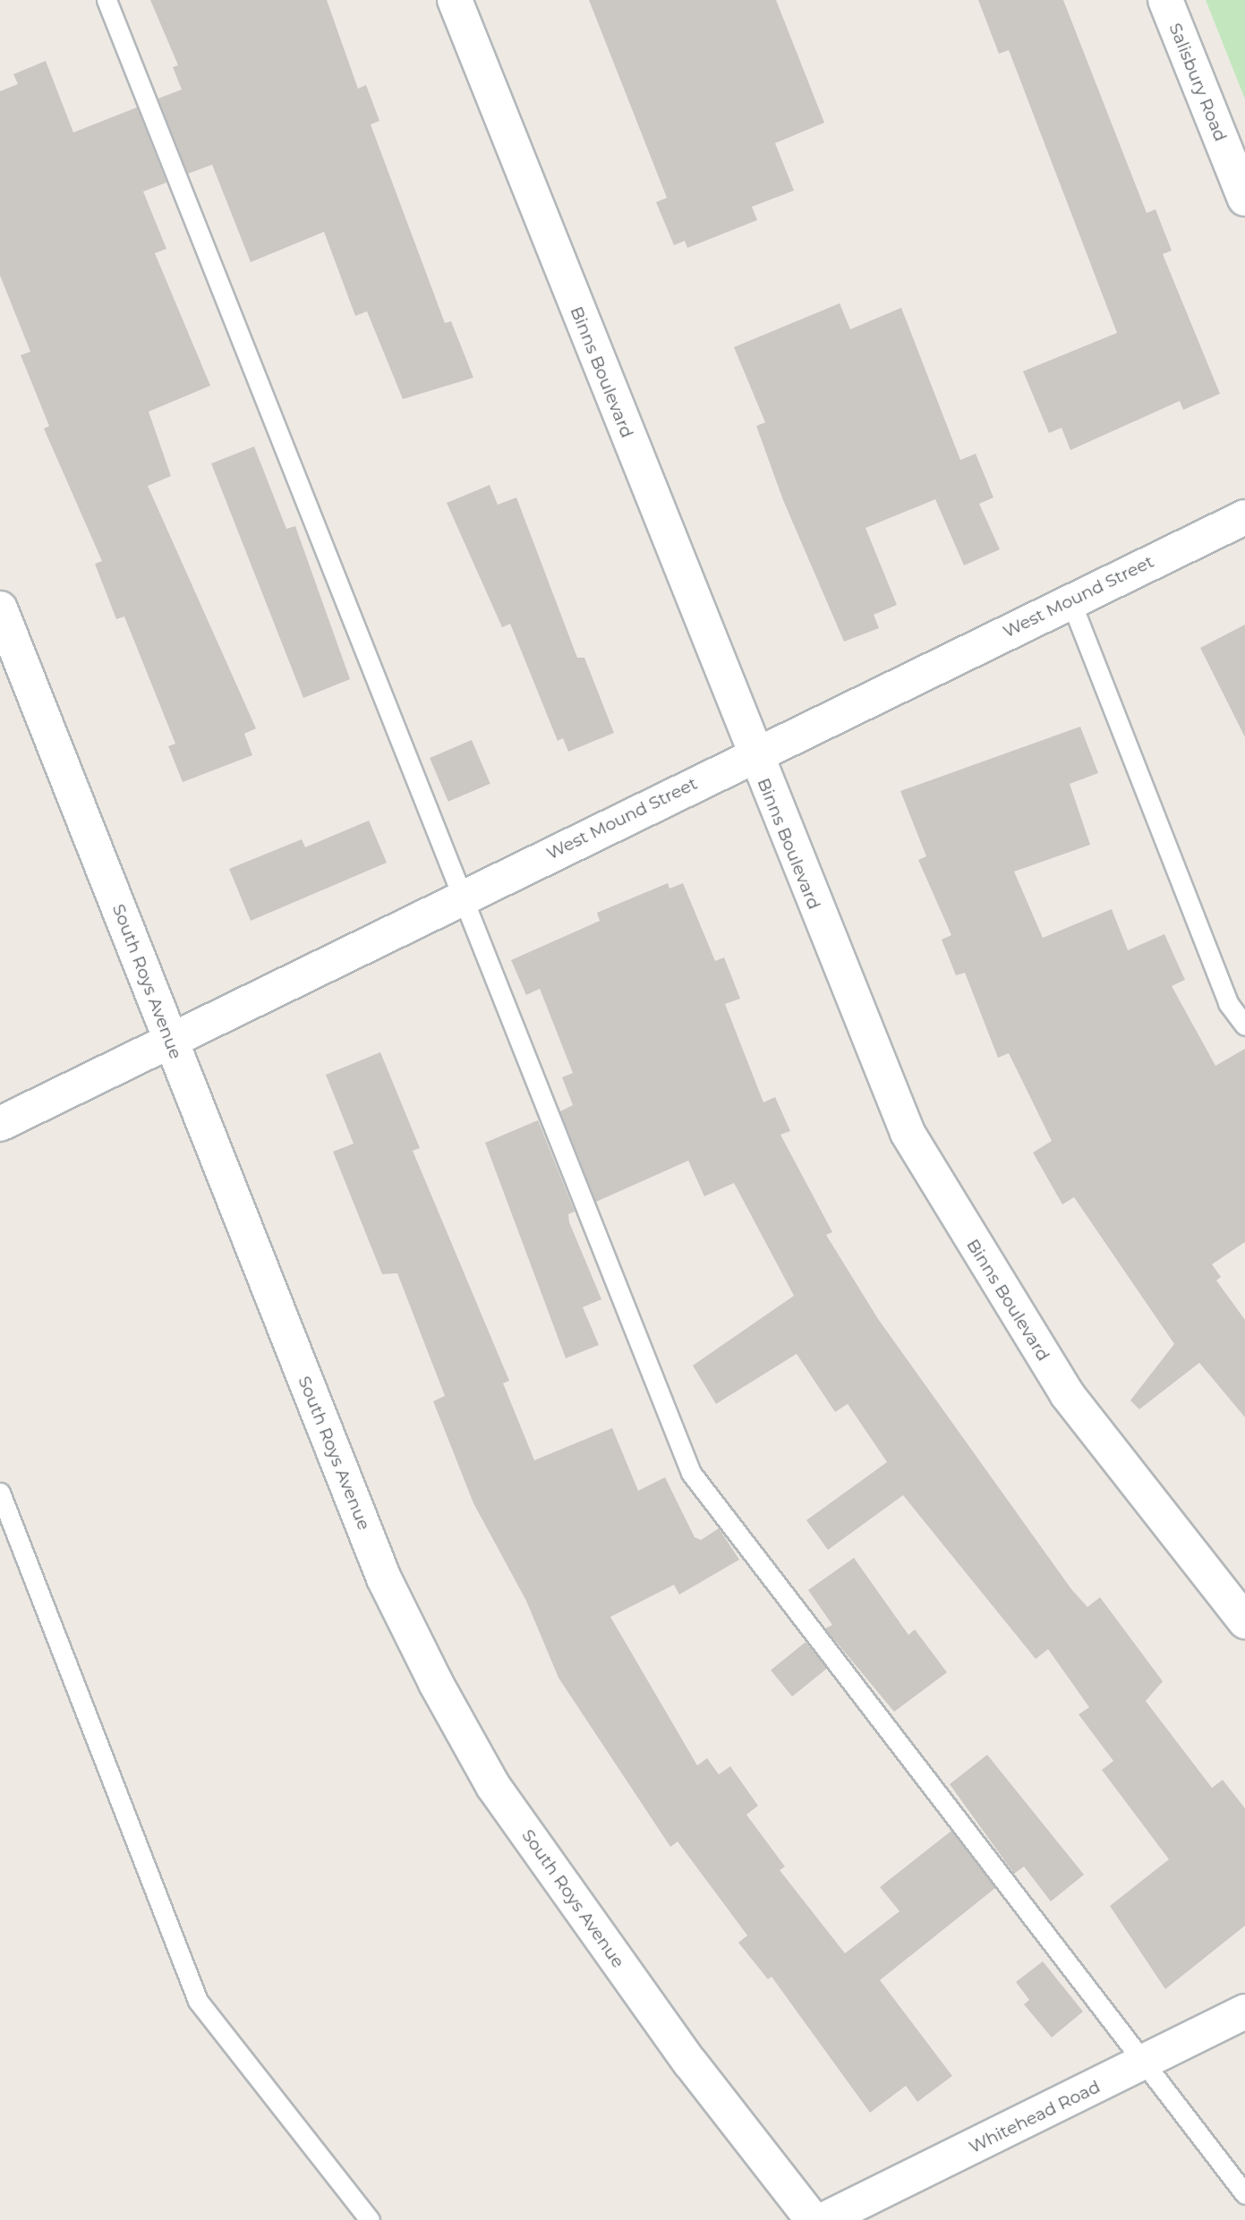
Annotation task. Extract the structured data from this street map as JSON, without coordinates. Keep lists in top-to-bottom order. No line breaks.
{"streets":{"street":["Salisbury Road","Binns Boulevard","West Mound Street","South Roys Avenue","Whitehead Road"]},"crossings":[["Binns Boulevard","West Mound Street"],["West Mound Street","South Roys Avenue"]]}
